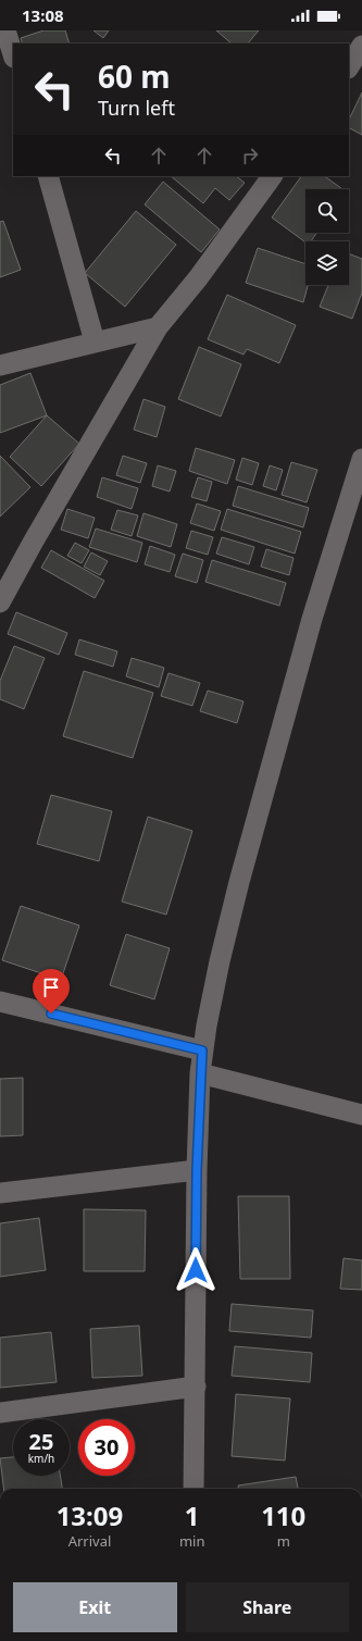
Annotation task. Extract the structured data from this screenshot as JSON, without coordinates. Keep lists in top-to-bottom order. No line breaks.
{"page":{"status":"13:08","turn":["60 m","Turn left"],"speed":"25 km/h","limit":"30","eta":["13:09","Arrival","1","min","110","m"],"buttons":["Exit","Share"]}}
